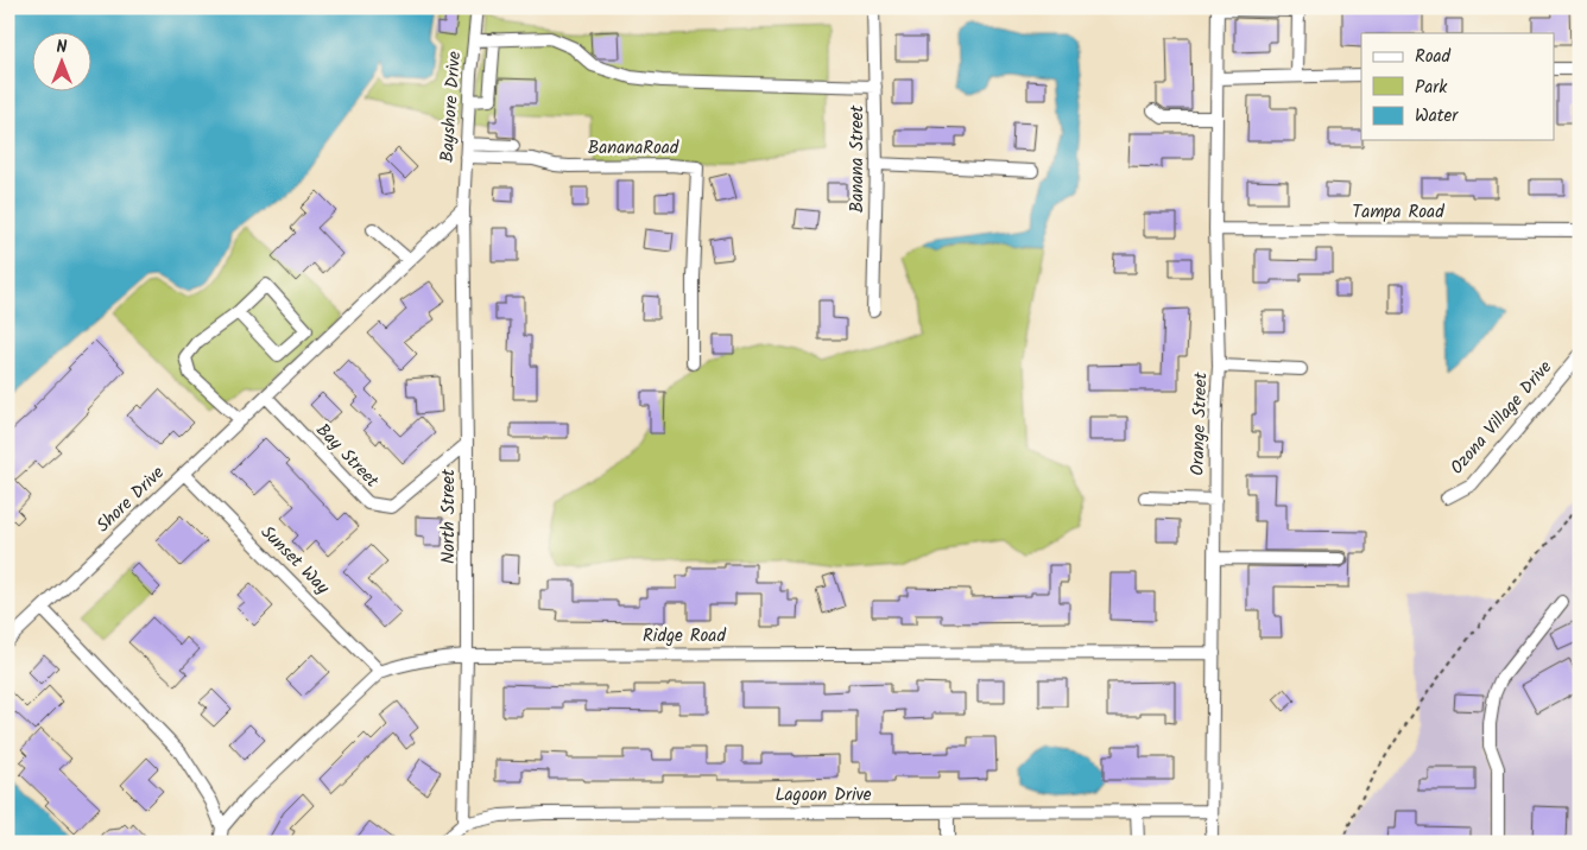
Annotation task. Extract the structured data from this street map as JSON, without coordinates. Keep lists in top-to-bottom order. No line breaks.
{"streets":{"street":["Bayshore Drive","BananaRoad","Banana Street","Tampa Road","Ozona Village Drive","Orange Street","Bay Street","Shore Drive","North Street","Sunset Way","Ridge Road","Lagoon Drive"]},"crossings":[["Bayshore Drive","BananaRoad"],["Bayshore Drive","Shore Drive"],["Bayshore Drive","North Street"],["Tampa Road","Orange Street"],["Orange Street","Ridge Road"],["Orange Street","Lagoon Drive"],["Bay Street","Shore Drive"],["Bay Street","North Street"],["Shore Drive","North Street"],["Shore Drive","Sunset Way"],["North Street","Ridge Road"],["North Street","Lagoon Drive"],["Sunset Way","Ridge Road"]],"legend":["Road","Park","Water"],"north":"top"}
